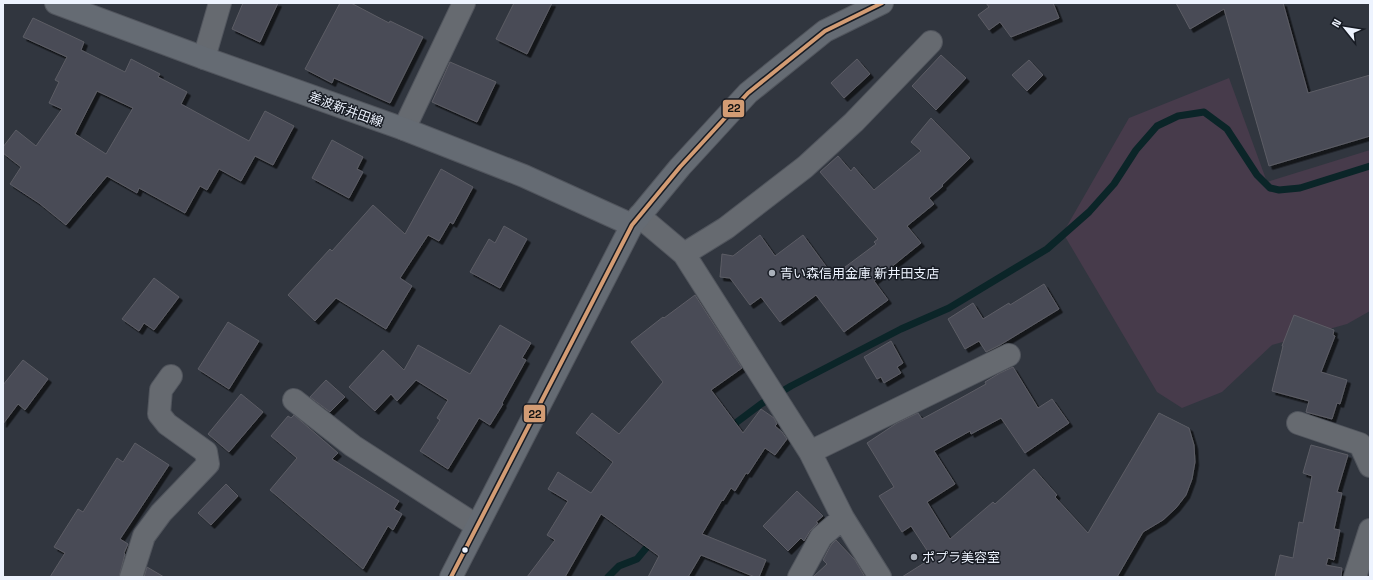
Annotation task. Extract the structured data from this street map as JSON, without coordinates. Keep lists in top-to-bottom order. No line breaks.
{"streets":{"main road":["差波新井田線"]},"places":["青い森信用金庫 新井田支店","ポプラ美容室"],"lines":["transit line 22"],"north":"top left"}
